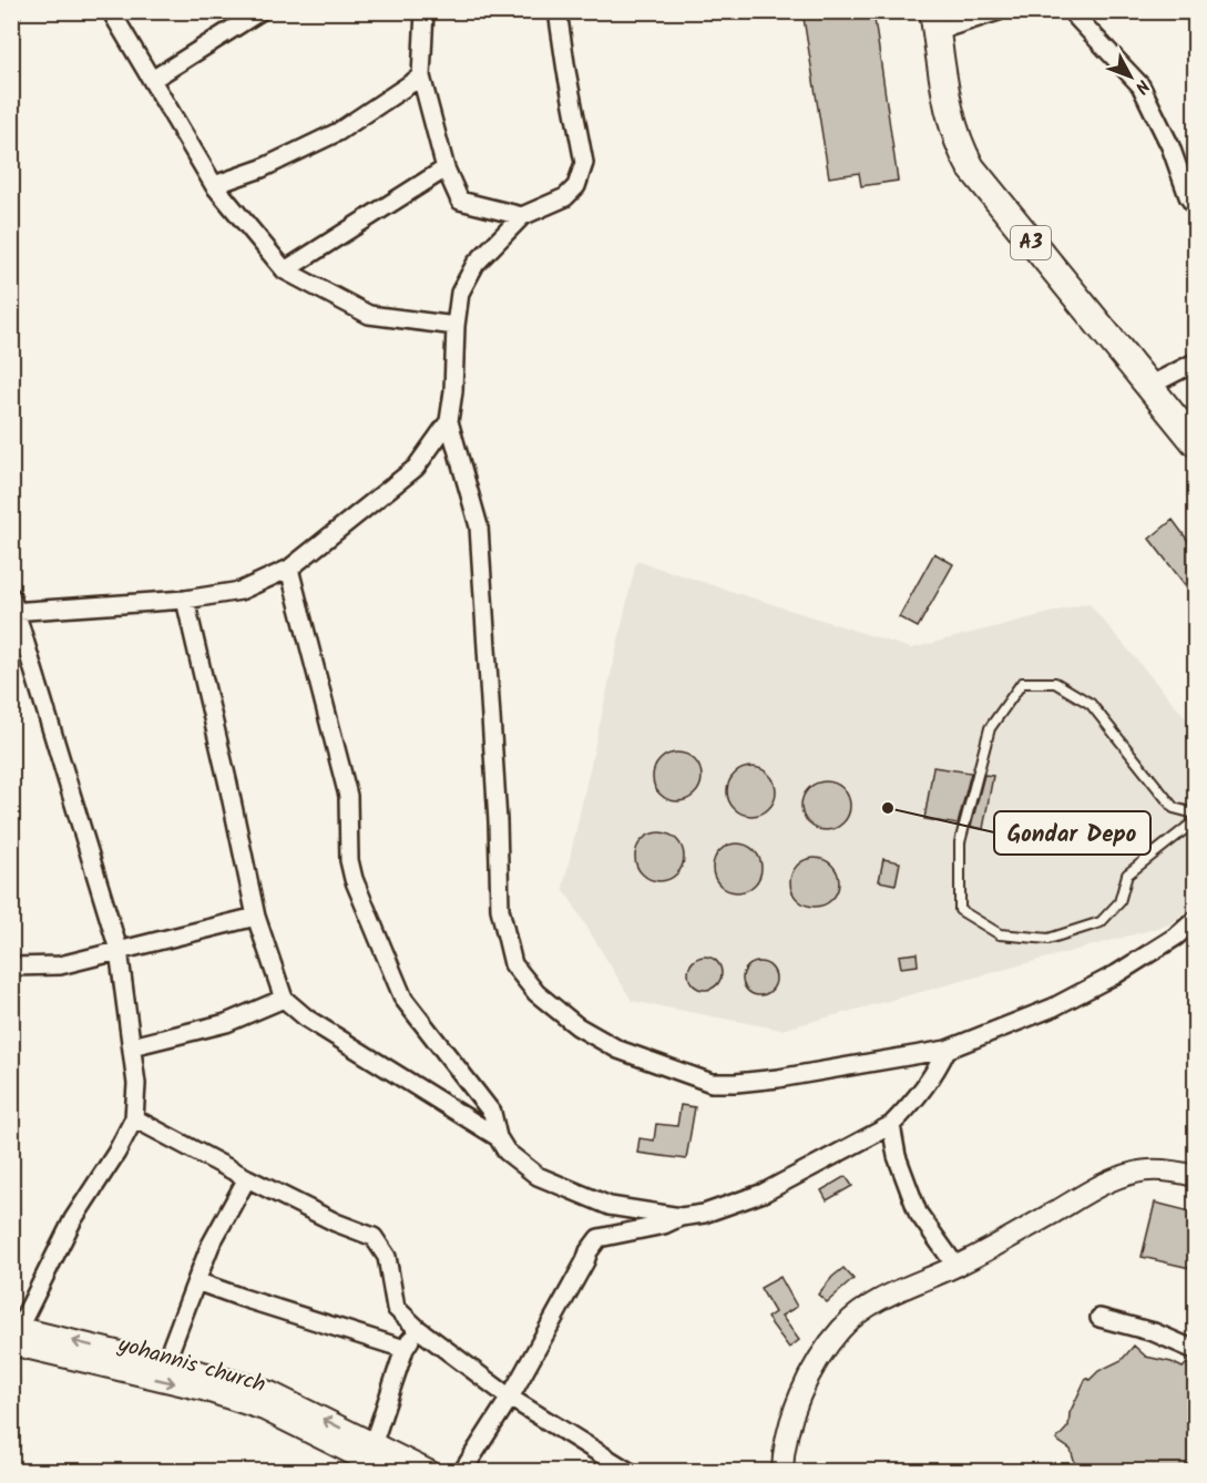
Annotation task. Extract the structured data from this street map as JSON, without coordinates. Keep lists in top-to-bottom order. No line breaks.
{"streets":{"highway":["A3"],"street":["yohannis church"]},"places":["Gondar Depo"],"north":"bottom right"}
